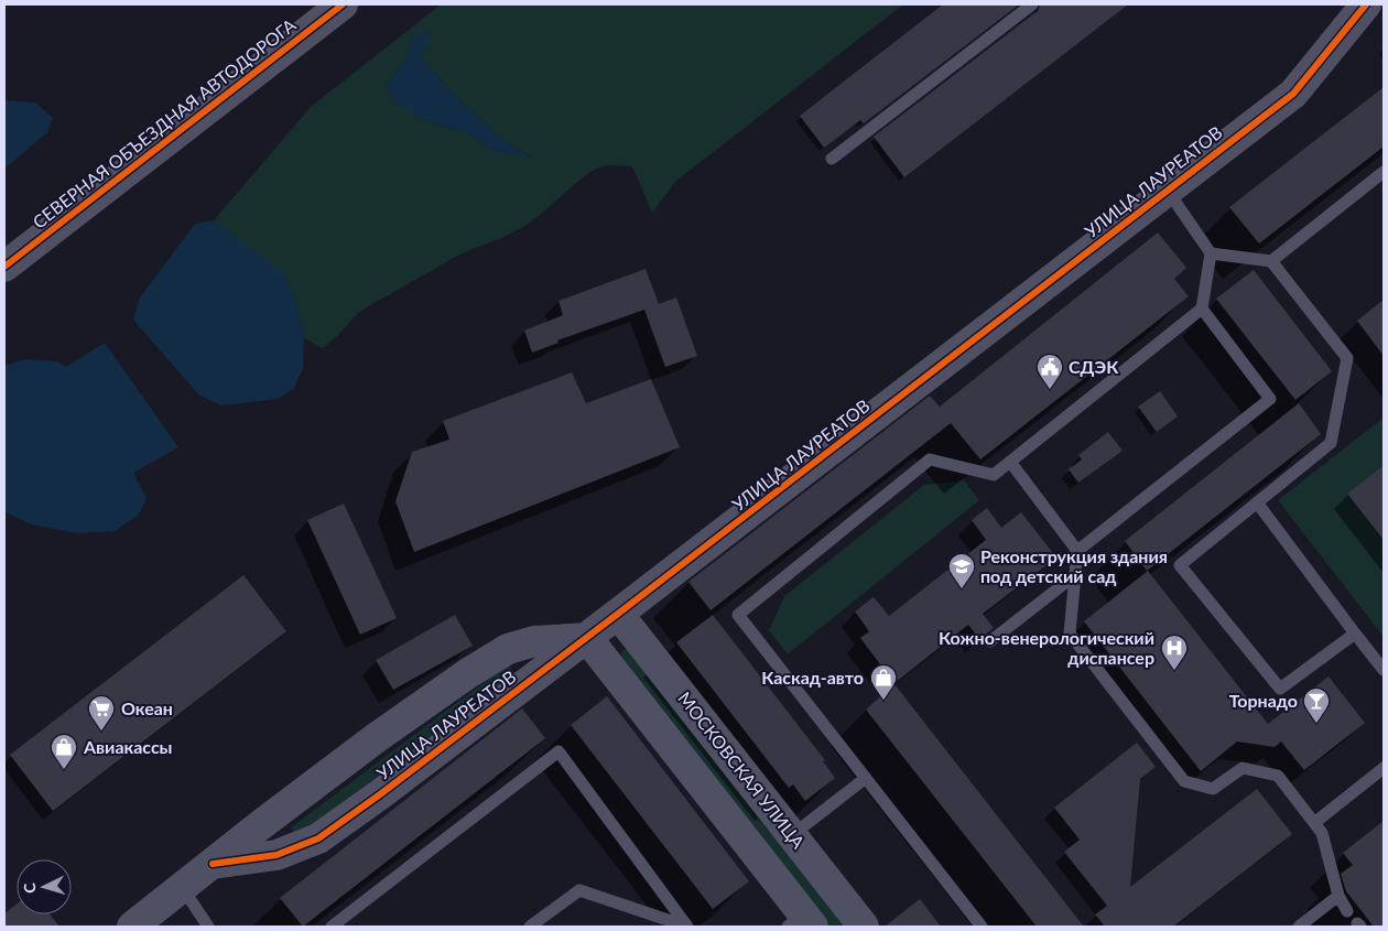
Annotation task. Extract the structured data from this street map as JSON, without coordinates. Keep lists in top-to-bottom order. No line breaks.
{"streets":{"street":["СЕВЕРНАЯ ОБЪЕЗДНАЯ АВТОДОРОГА","УЛИЦА ЛАУРЕАТОВ","МОСКОВСКАЯ УЛИЦА"]},"crossings":[["УЛИЦА ЛАУРЕАТОВ","МОСКОВСКАЯ УЛИЦА"]],"places":{"public building":["СДЭК"],"school or university":["Реконструкция здания под детский сад"],"hospital":["Кожно-венерологический диспансер"],"shop":["Каскад-авто","Авиакассы"],"bar":["Торнадо"],"supermarket":["Океан"]},"north":"left"}
